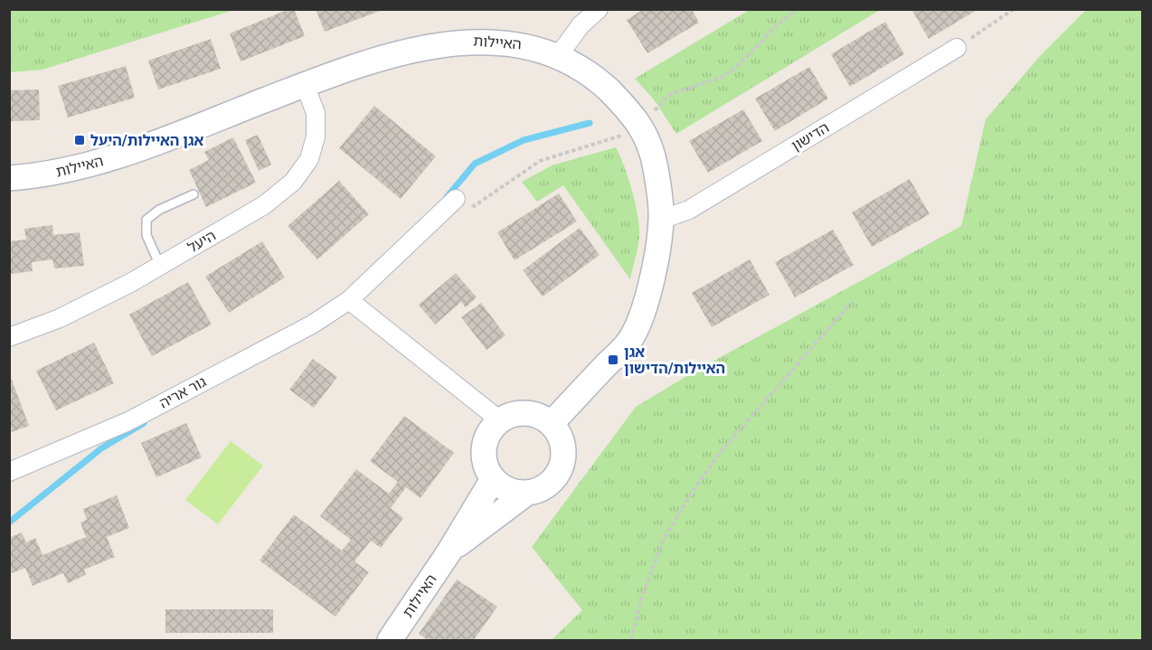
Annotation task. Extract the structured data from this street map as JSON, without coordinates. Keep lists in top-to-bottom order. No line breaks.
{"streets":{"street":["האיילות","הדישון","היעל","גור אריה"]},"crossings":[["האיילות","הדישון"],["האיילות","היעל"]],"places":{"transit":["אגן האיילות/היעל","אגן האיילות/הדישון"]}}
